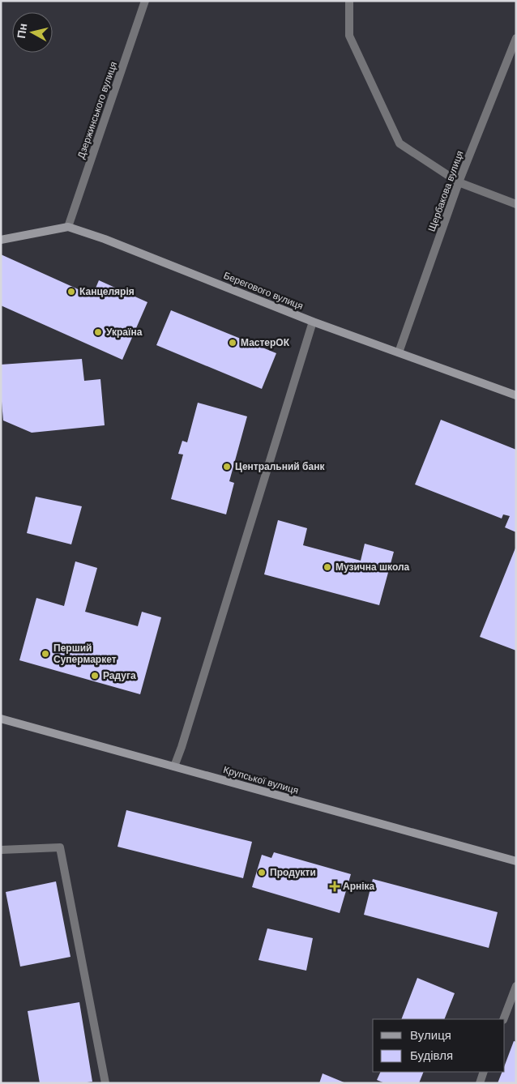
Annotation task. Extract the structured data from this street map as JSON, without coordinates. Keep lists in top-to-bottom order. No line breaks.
{"streets":{"street":["Дзержинського вулиця","Щербакова вулиця","Берегового вулиця","Крупської вулиця"]},"crossings":[["Дзержинського вулиця","Берегового вулиця"],["Щербакова вулиця","Берегового вулиця"]],"places":{"other":["Канцелярія","Україна","МастерОК","Центральний банк","Музична школа","Перший Супермаркет","Радуга","Продукти"],"health":["Арніка"]},"legend":["Вулиця","Будівля"],"north":"left"}
